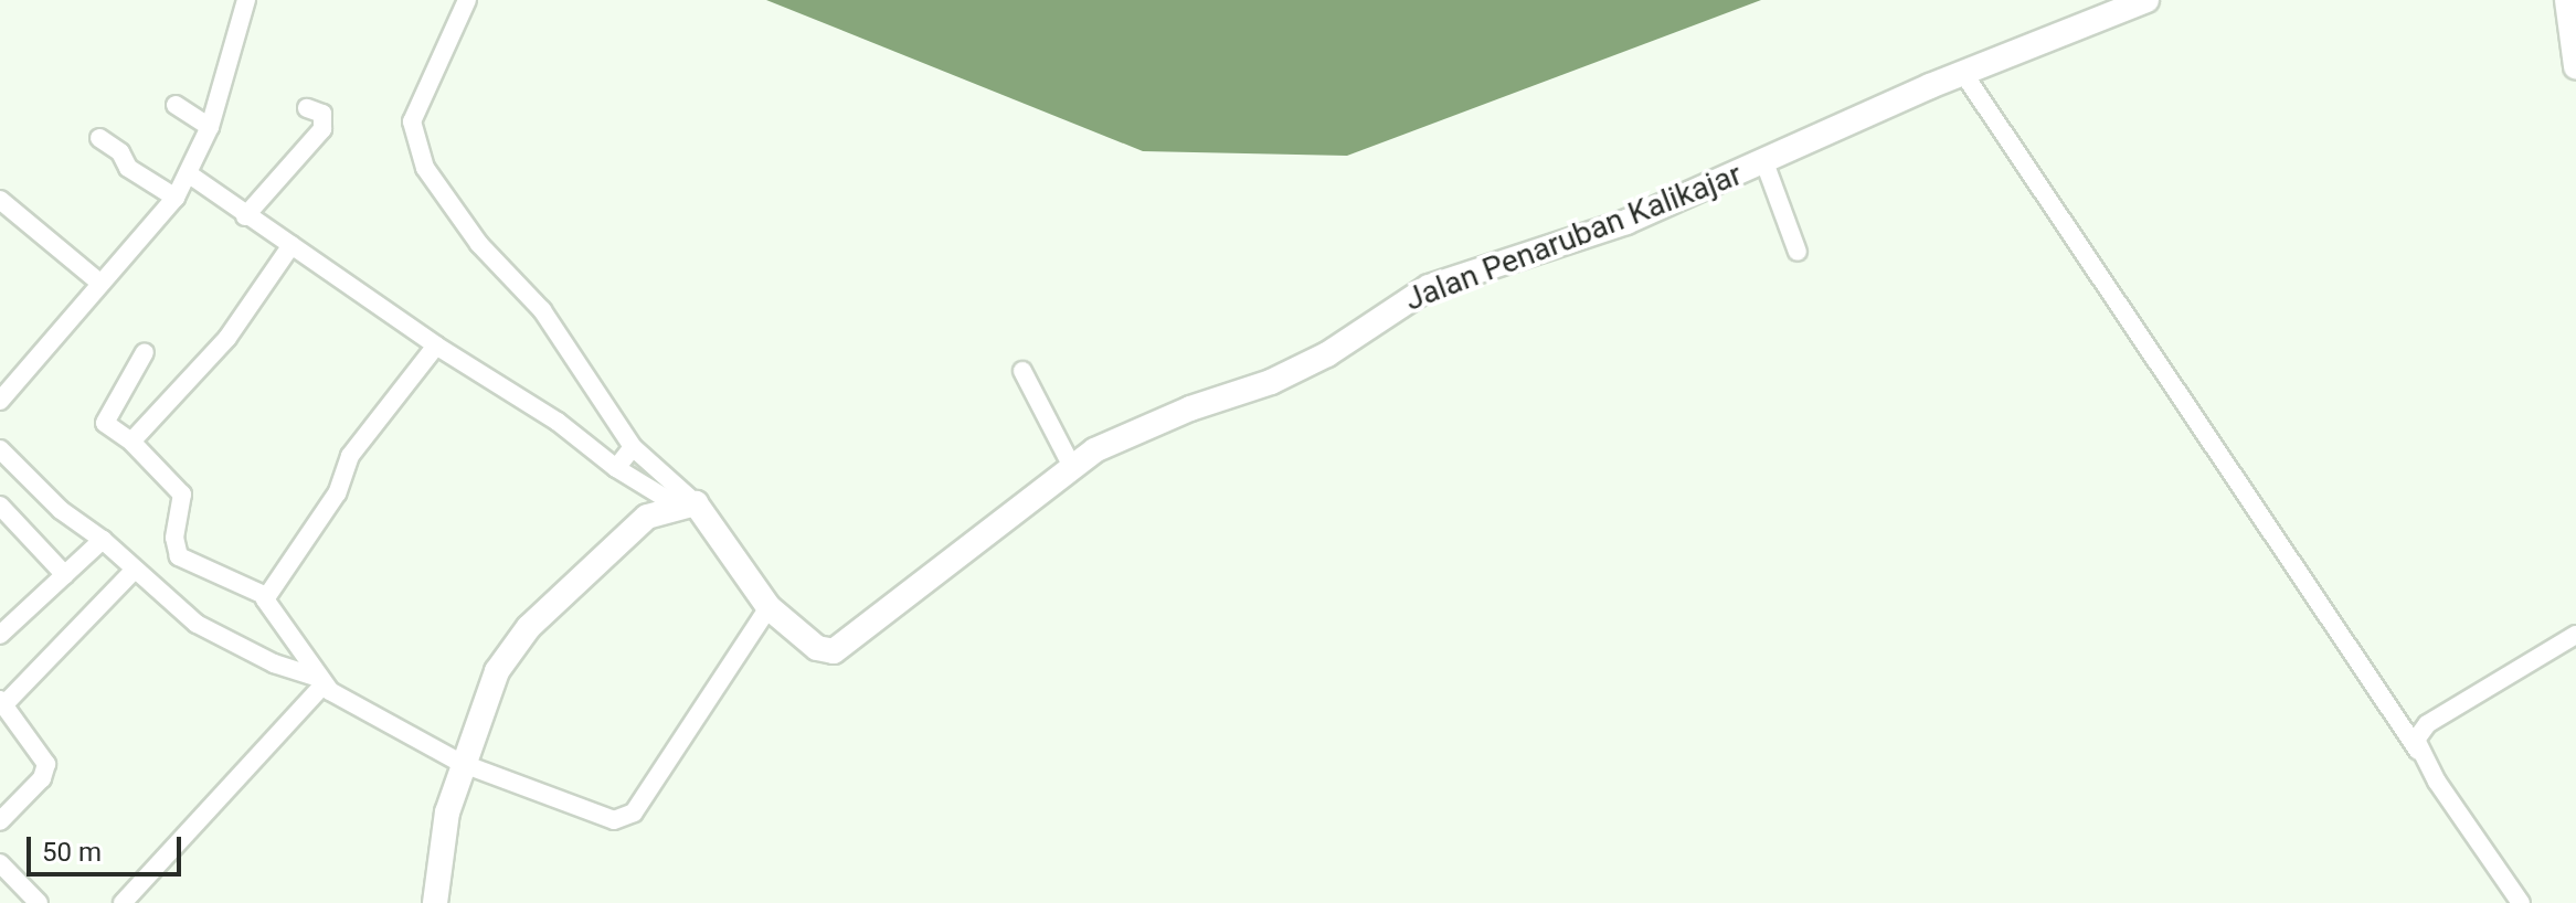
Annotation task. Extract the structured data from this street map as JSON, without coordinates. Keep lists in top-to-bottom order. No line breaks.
{"streets":{"street":["Jalan Penaruban Kalikajar"]},"scale_bar":"50 m"}
